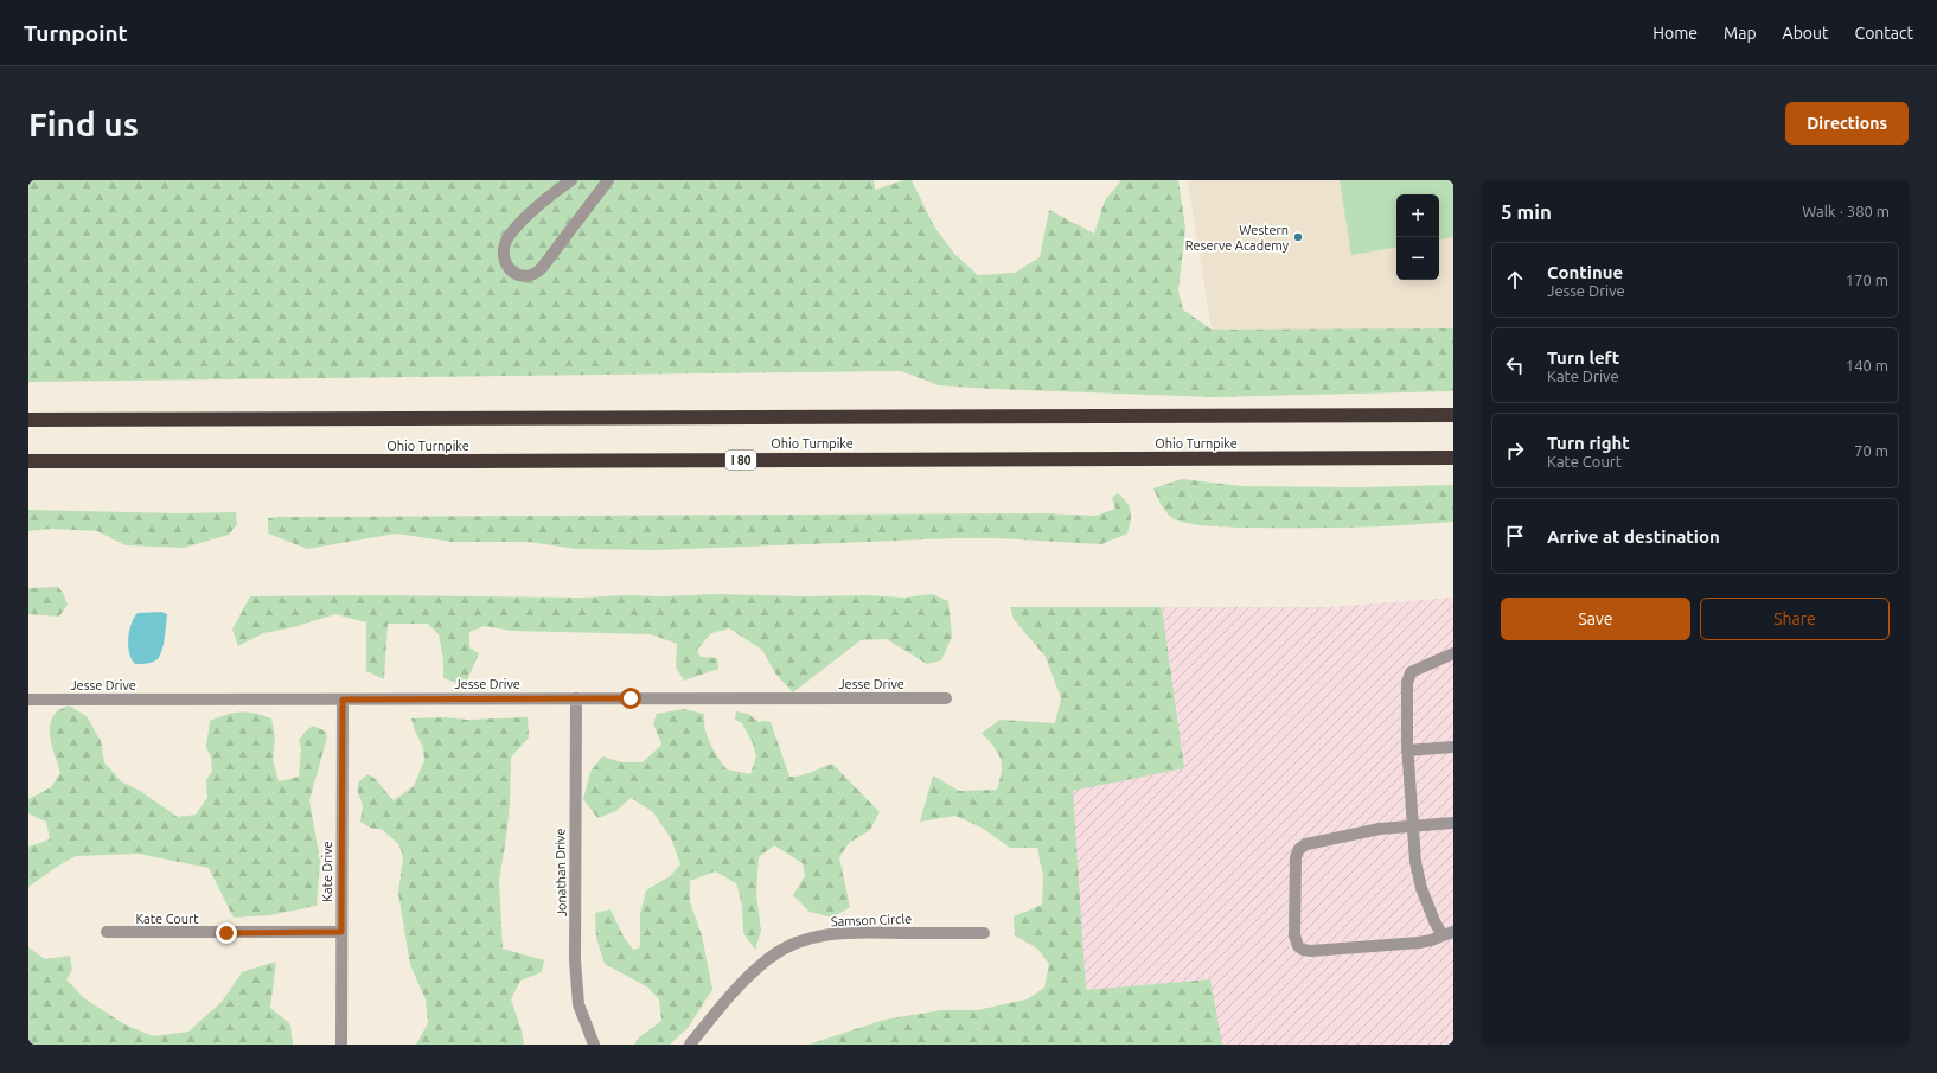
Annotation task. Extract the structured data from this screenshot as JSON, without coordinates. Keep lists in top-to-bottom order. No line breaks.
{"streets":{"highway":["Ohio Turnpike","I 80"],"street":["Jesse Drive","Kate Drive","Jonathan Drive","Kate Court","Samson Circle"]},"crossings":[["Jesse Drive","Kate Drive"],["Jesse Drive","Jonathan Drive"],["Kate Drive","Kate Court"]],"places":["Western Reserve Academy"],"page":{"header":"Turnpoint","nav":["Home","Map","About","Contact"],"buttons":["Directions",["Save","Share"]],"title":"Find us","heading":["5 min","Walk · 380 m"],"map_buttons":["+","−"],"list":[["Continue","Jesse Drive","170 m"],["Turn left","Kate Drive","140 m"],["Turn right","Kate Court","70 m"],"Arrive at destination"]}}
